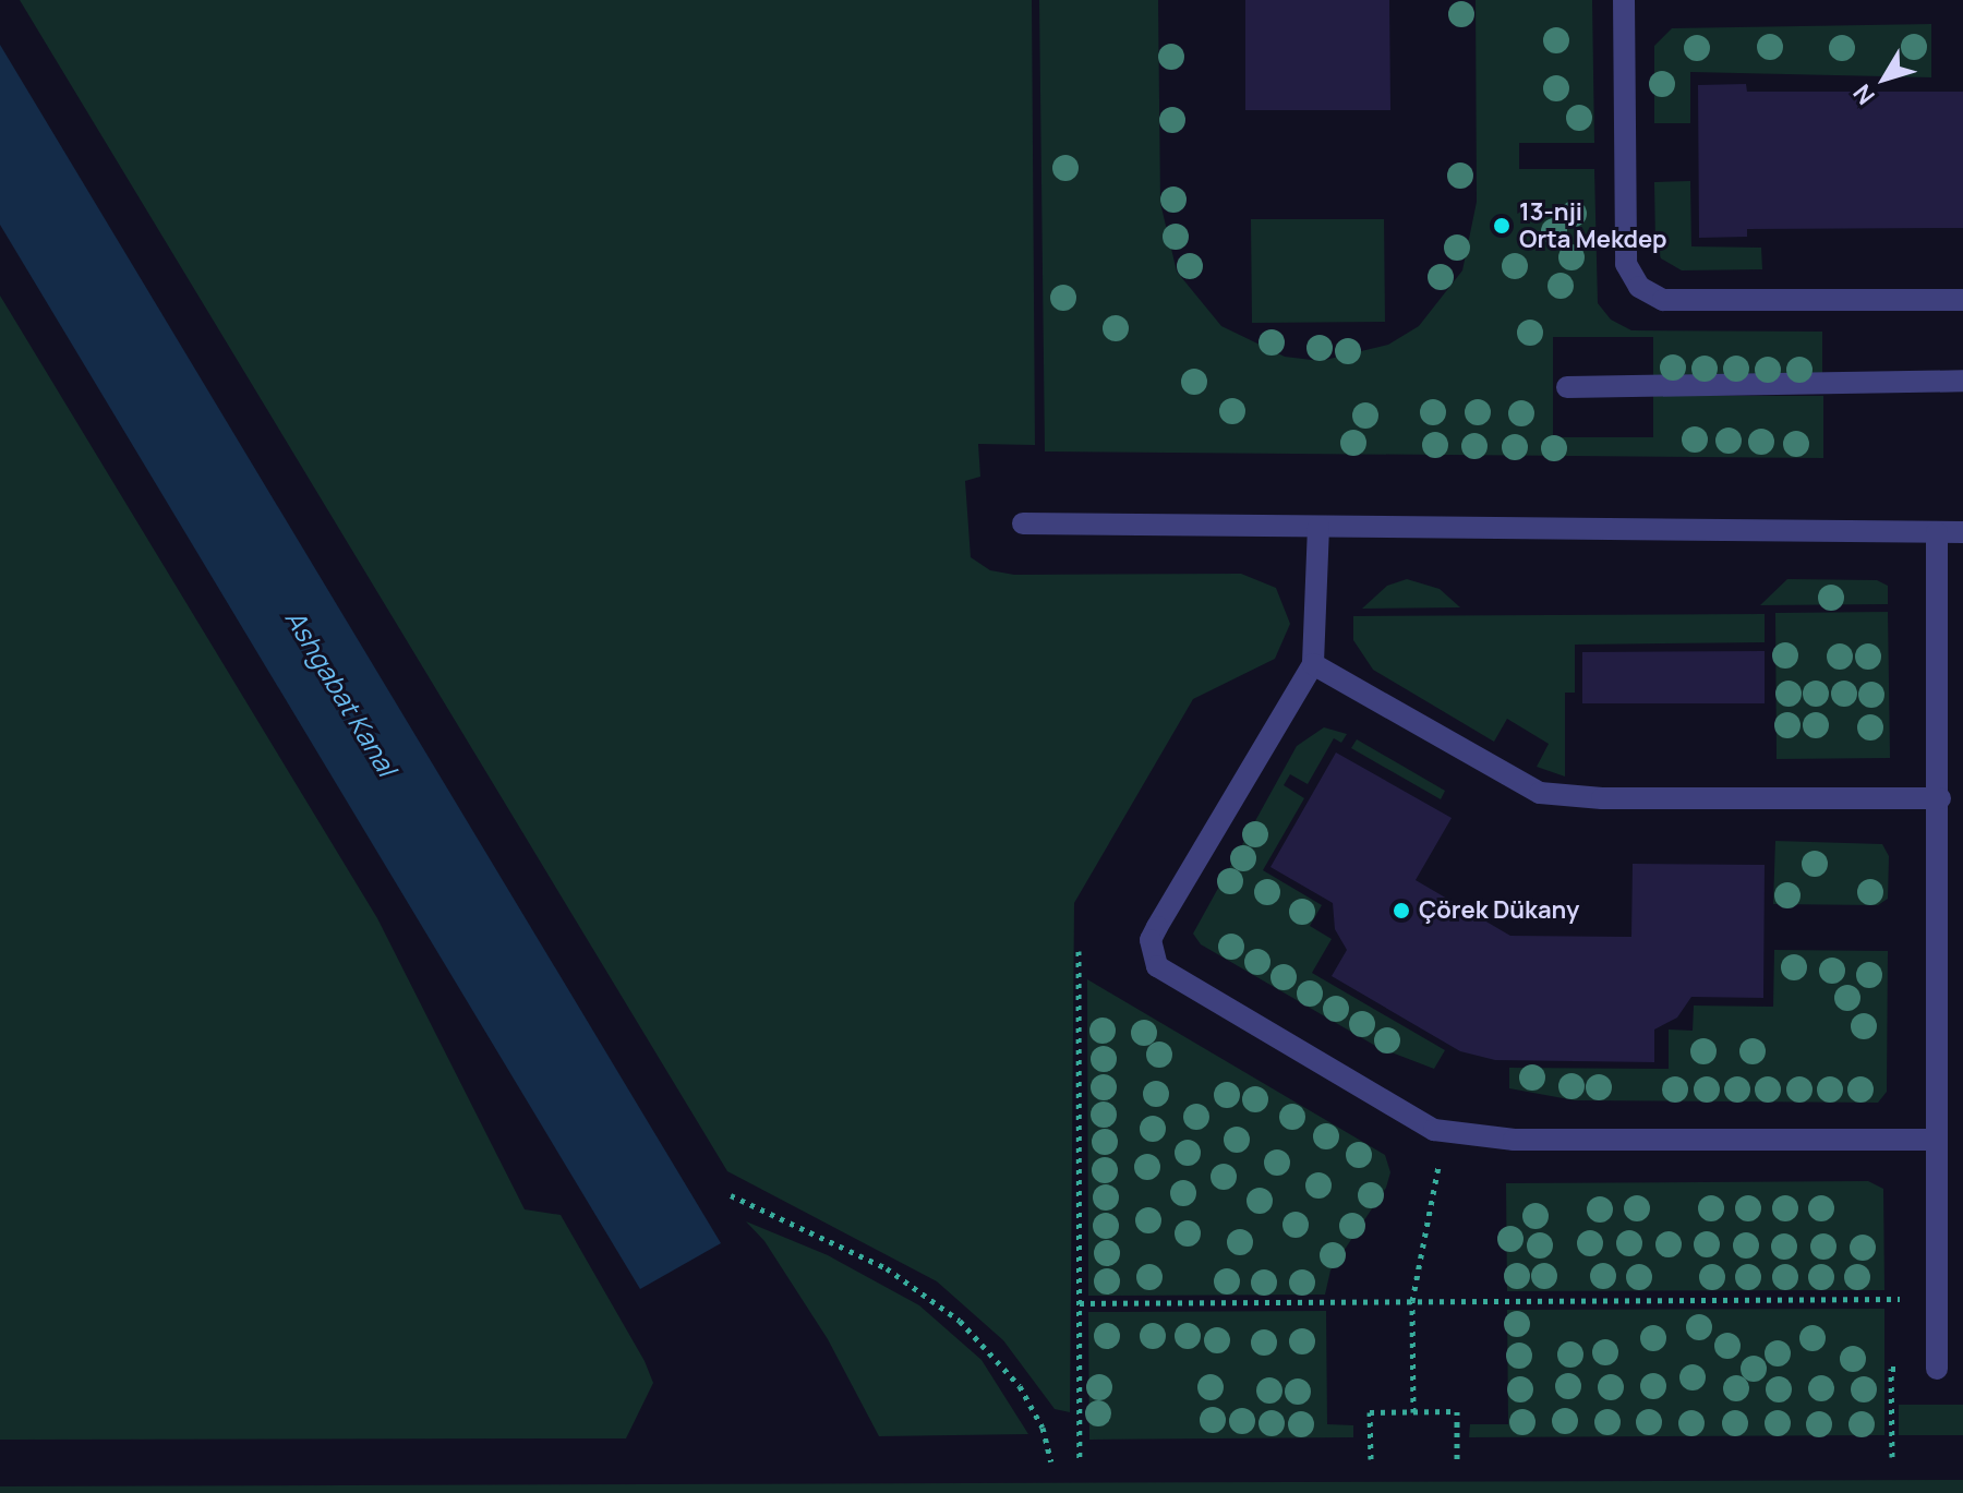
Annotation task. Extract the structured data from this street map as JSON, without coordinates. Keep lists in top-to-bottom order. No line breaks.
{"water":["Ashgabat Kanal"],"places":["13-nji Orta Mekdep","Çörek Dükany"],"north":"bottom left"}
